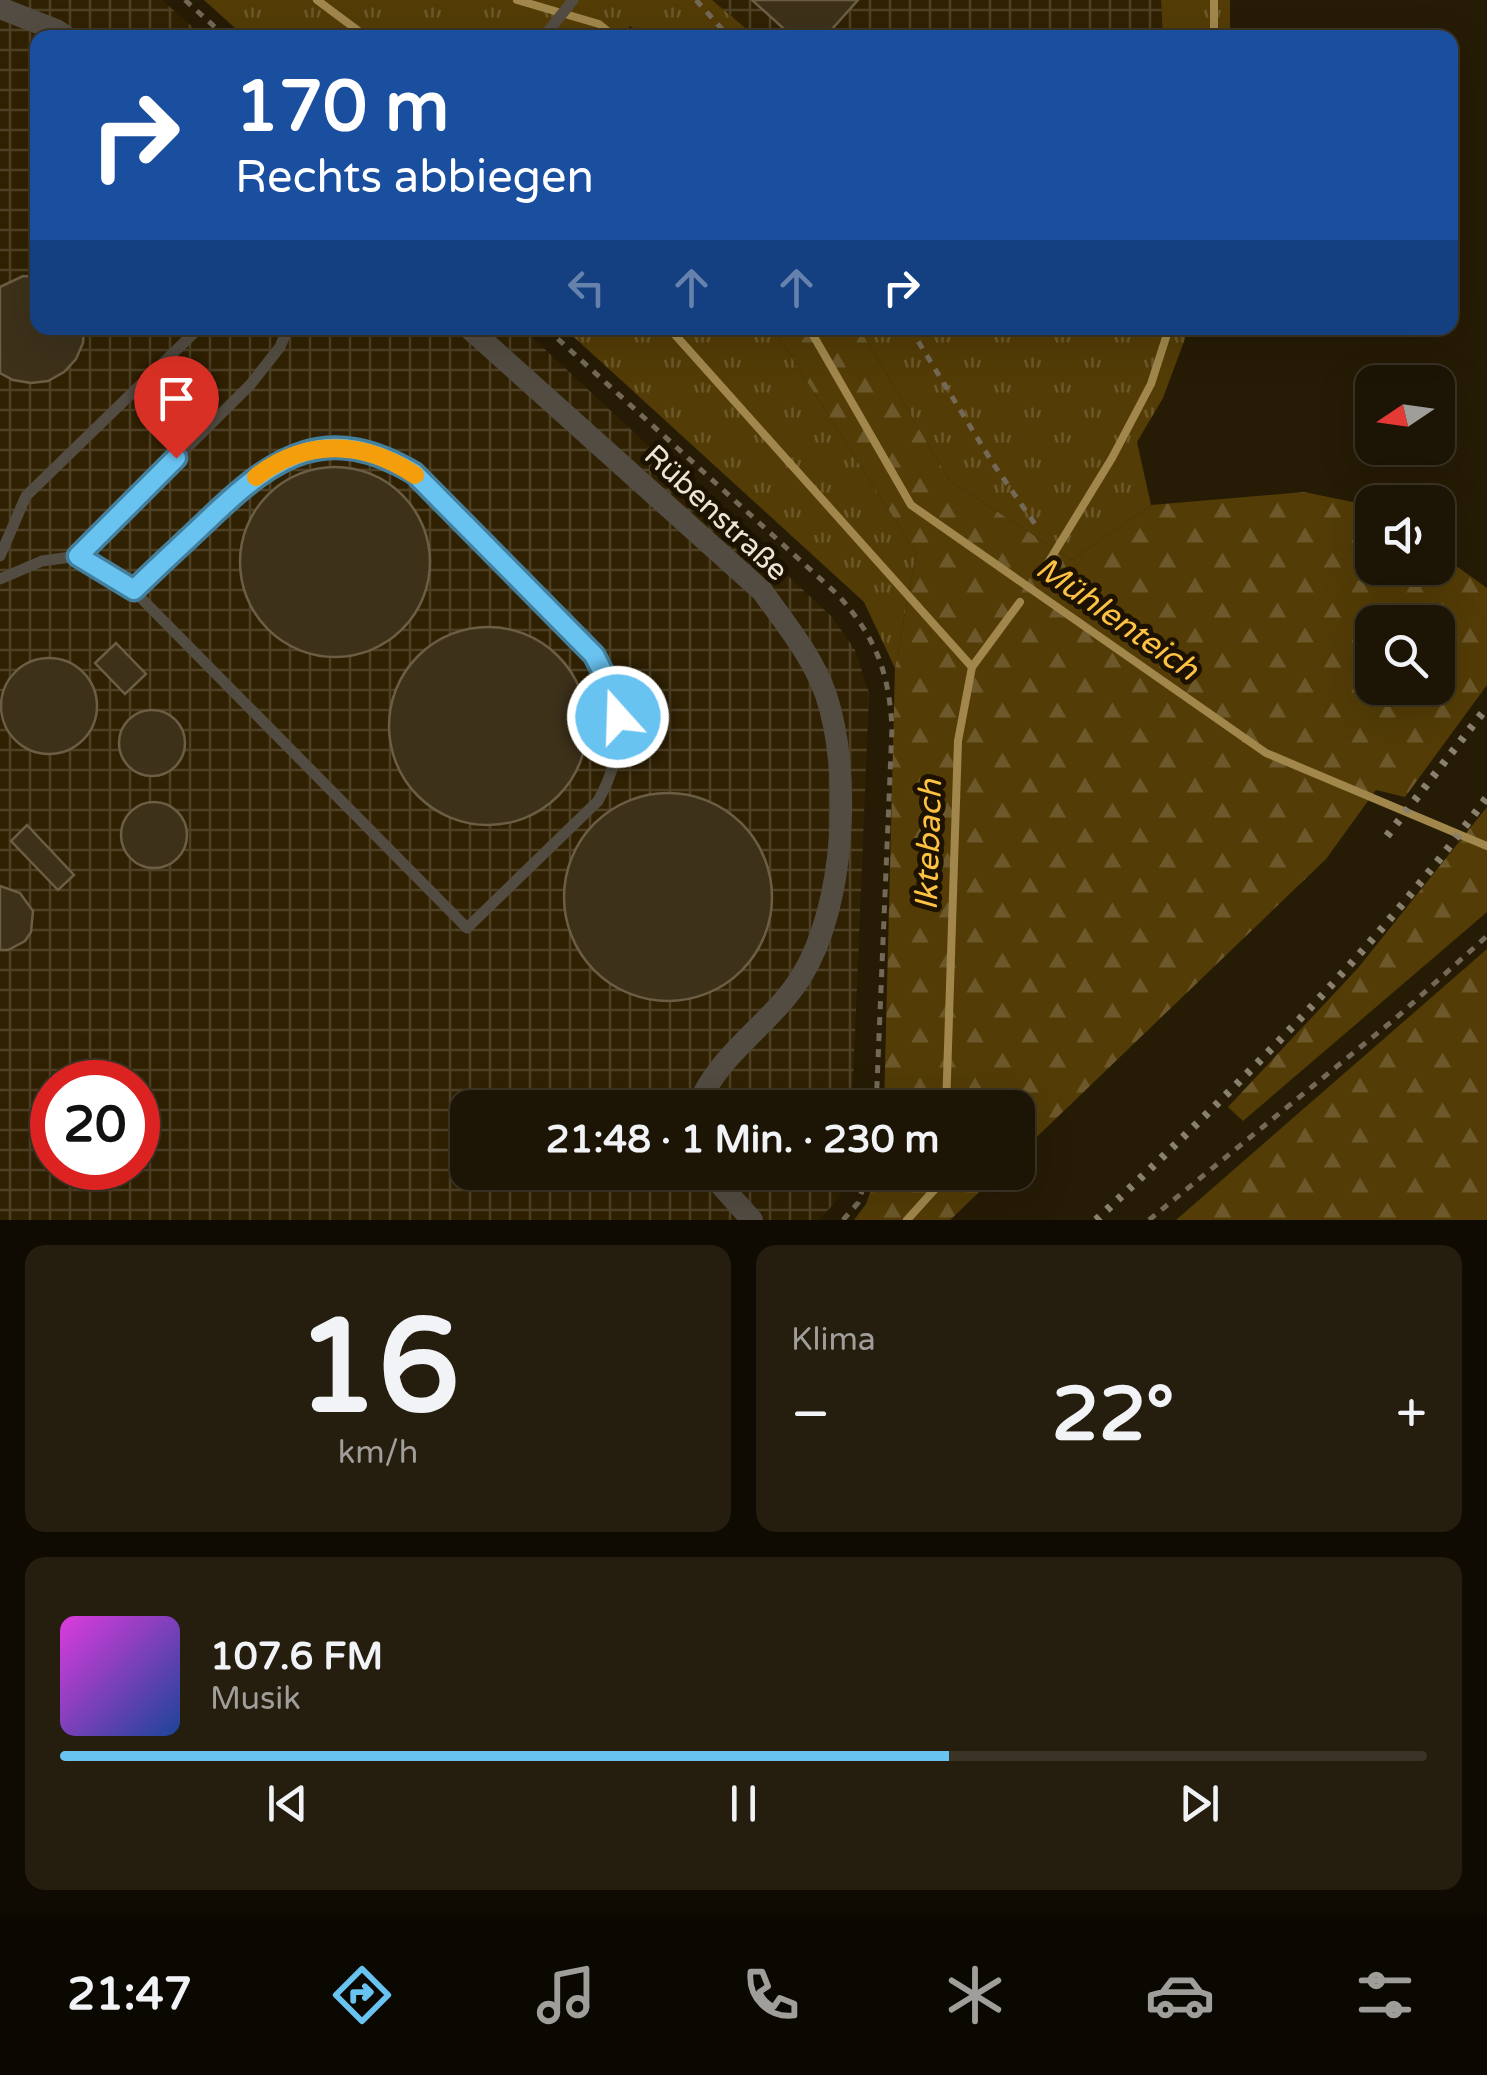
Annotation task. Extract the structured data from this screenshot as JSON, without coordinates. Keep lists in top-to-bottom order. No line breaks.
{"streets":{"street":["Rübenstraße"]},"water":["Mühlenteich","Iktebach"],"north":"left","page":{"turn":["170 m","Rechts abbiegen"],"limit":"20","trip":"21:48 · 1 Min. · 230 m","tile":[["16","km/h"],"Klima"],"heat":["−","22°","+"],"song":["107.6 FM","Musik"],"tabs":"21:47"}}
